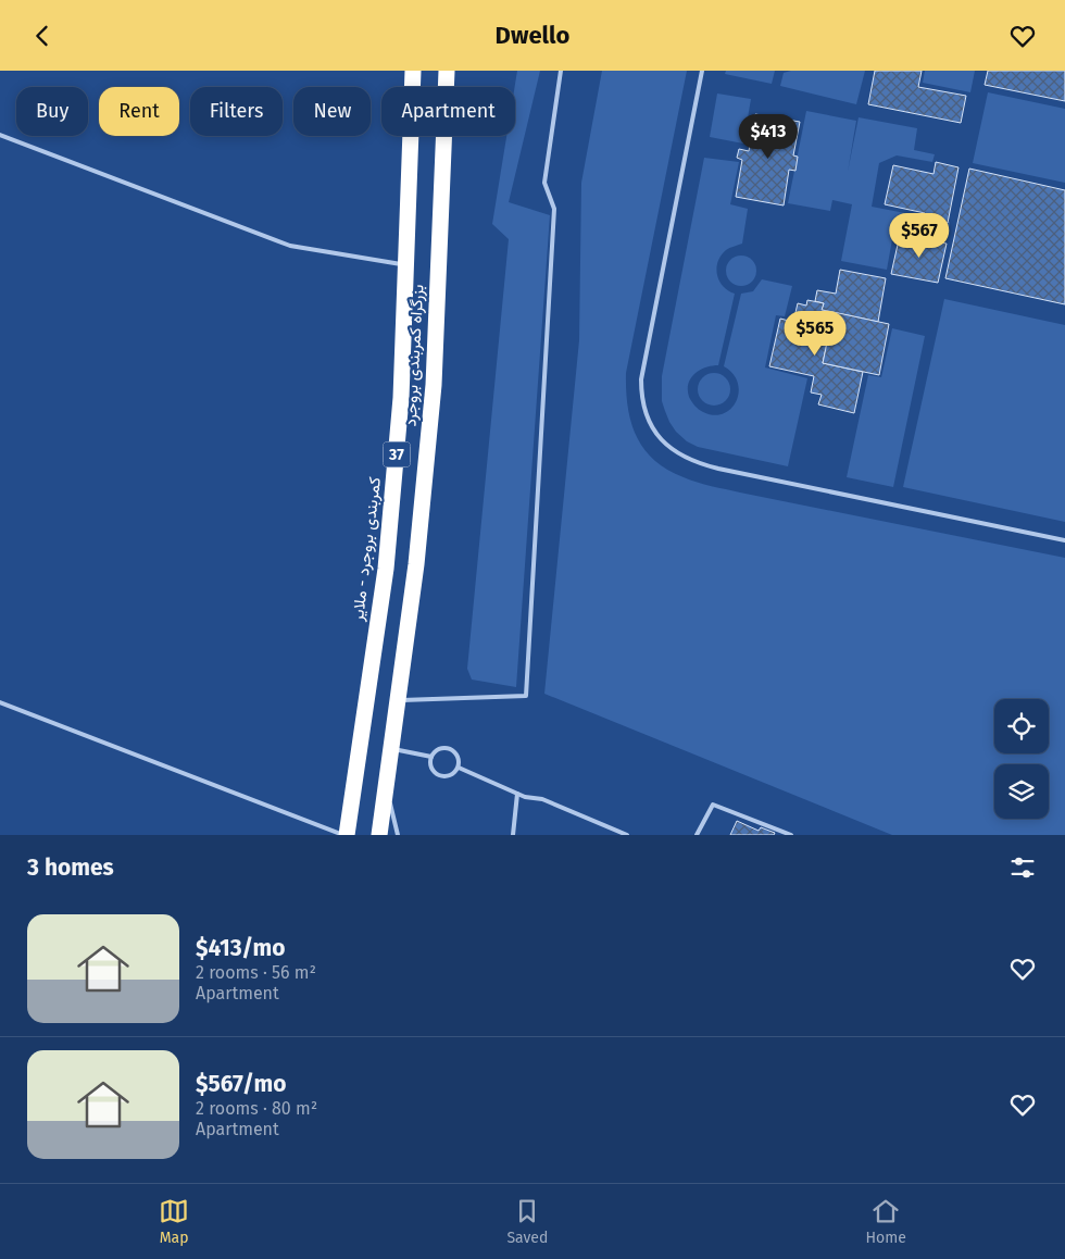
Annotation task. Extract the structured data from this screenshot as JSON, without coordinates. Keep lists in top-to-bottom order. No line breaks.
{"streets":{"highway":["بزرگراه کمربندی بروجرد","37","کمربندی بروجرد - ملایر"]},"page":{"header":"Dwello","chip":["Buy","Rent","Filters","New","Apartment"],"price":["$413","$567","$565"],"heading":"3 homes","list":[{"name":"$413/mo","note":"2 rooms · 56 m² · Apartment"},{"name":"$567/mo","note":"2 rooms · 80 m² · Apartment"}],"tabs":["Map","Saved","Home"]}}
